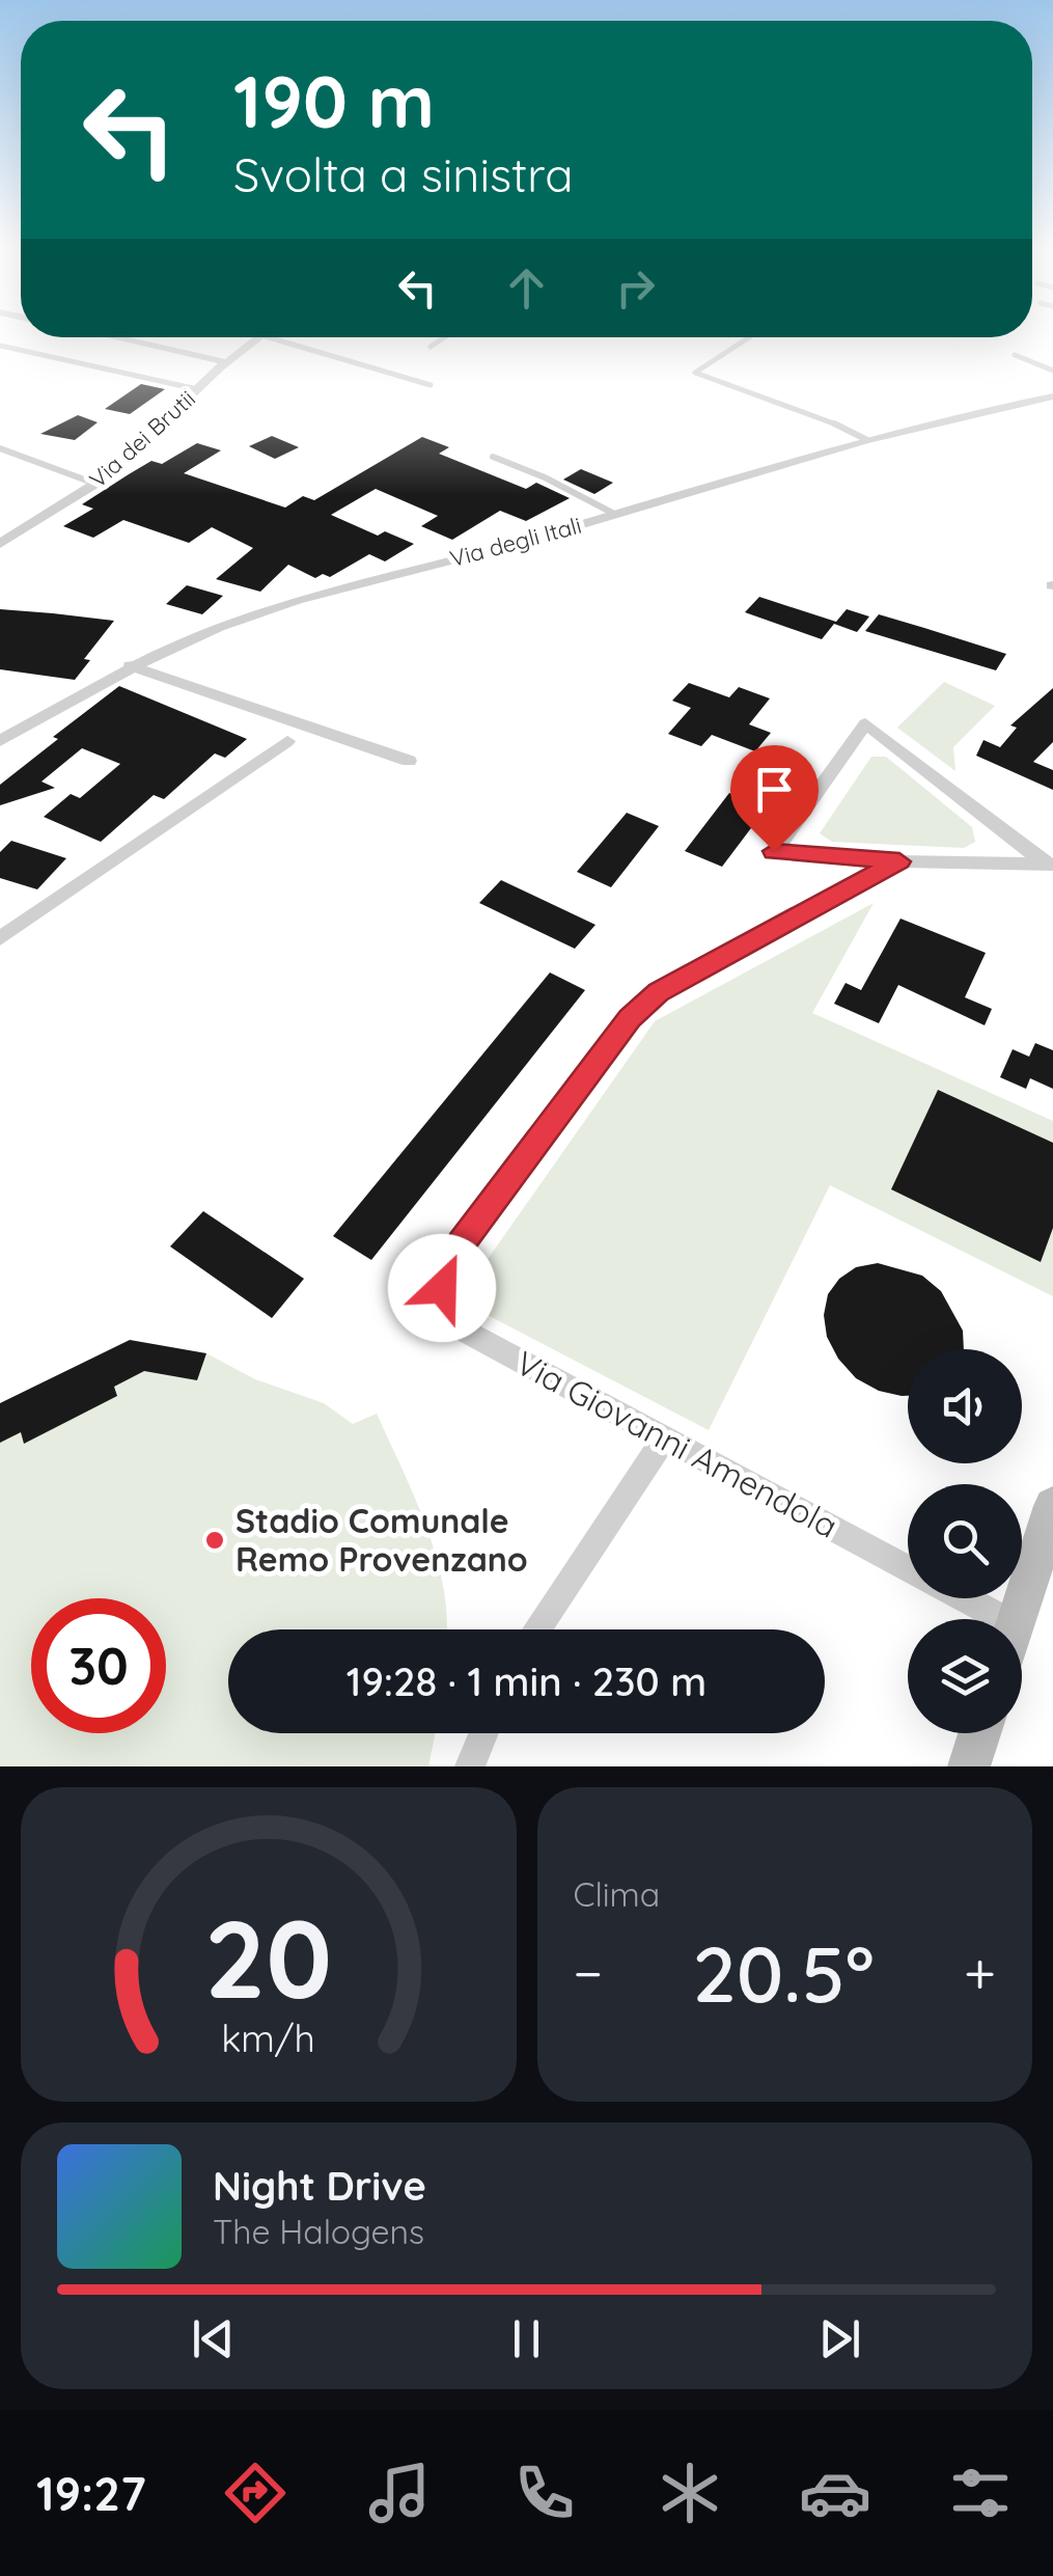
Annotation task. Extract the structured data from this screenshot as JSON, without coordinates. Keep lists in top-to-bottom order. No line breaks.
{"streets":{"street":["Via dei Brutii","Via degli Itali","Via Giovanni Amendola"]},"places":["Stadio Comunale Remo Provenzano"],"page":{"turn":["190 m","Svolta a sinistra"],"limit":"30","trip":"19:28 · 1 min · 230 m","tile":"Clima","heat":["−","20.5°","+"],"song":["Night Drive","The Halogens"],"tabs":"19:27","gauge":["20","km/h"]}}
